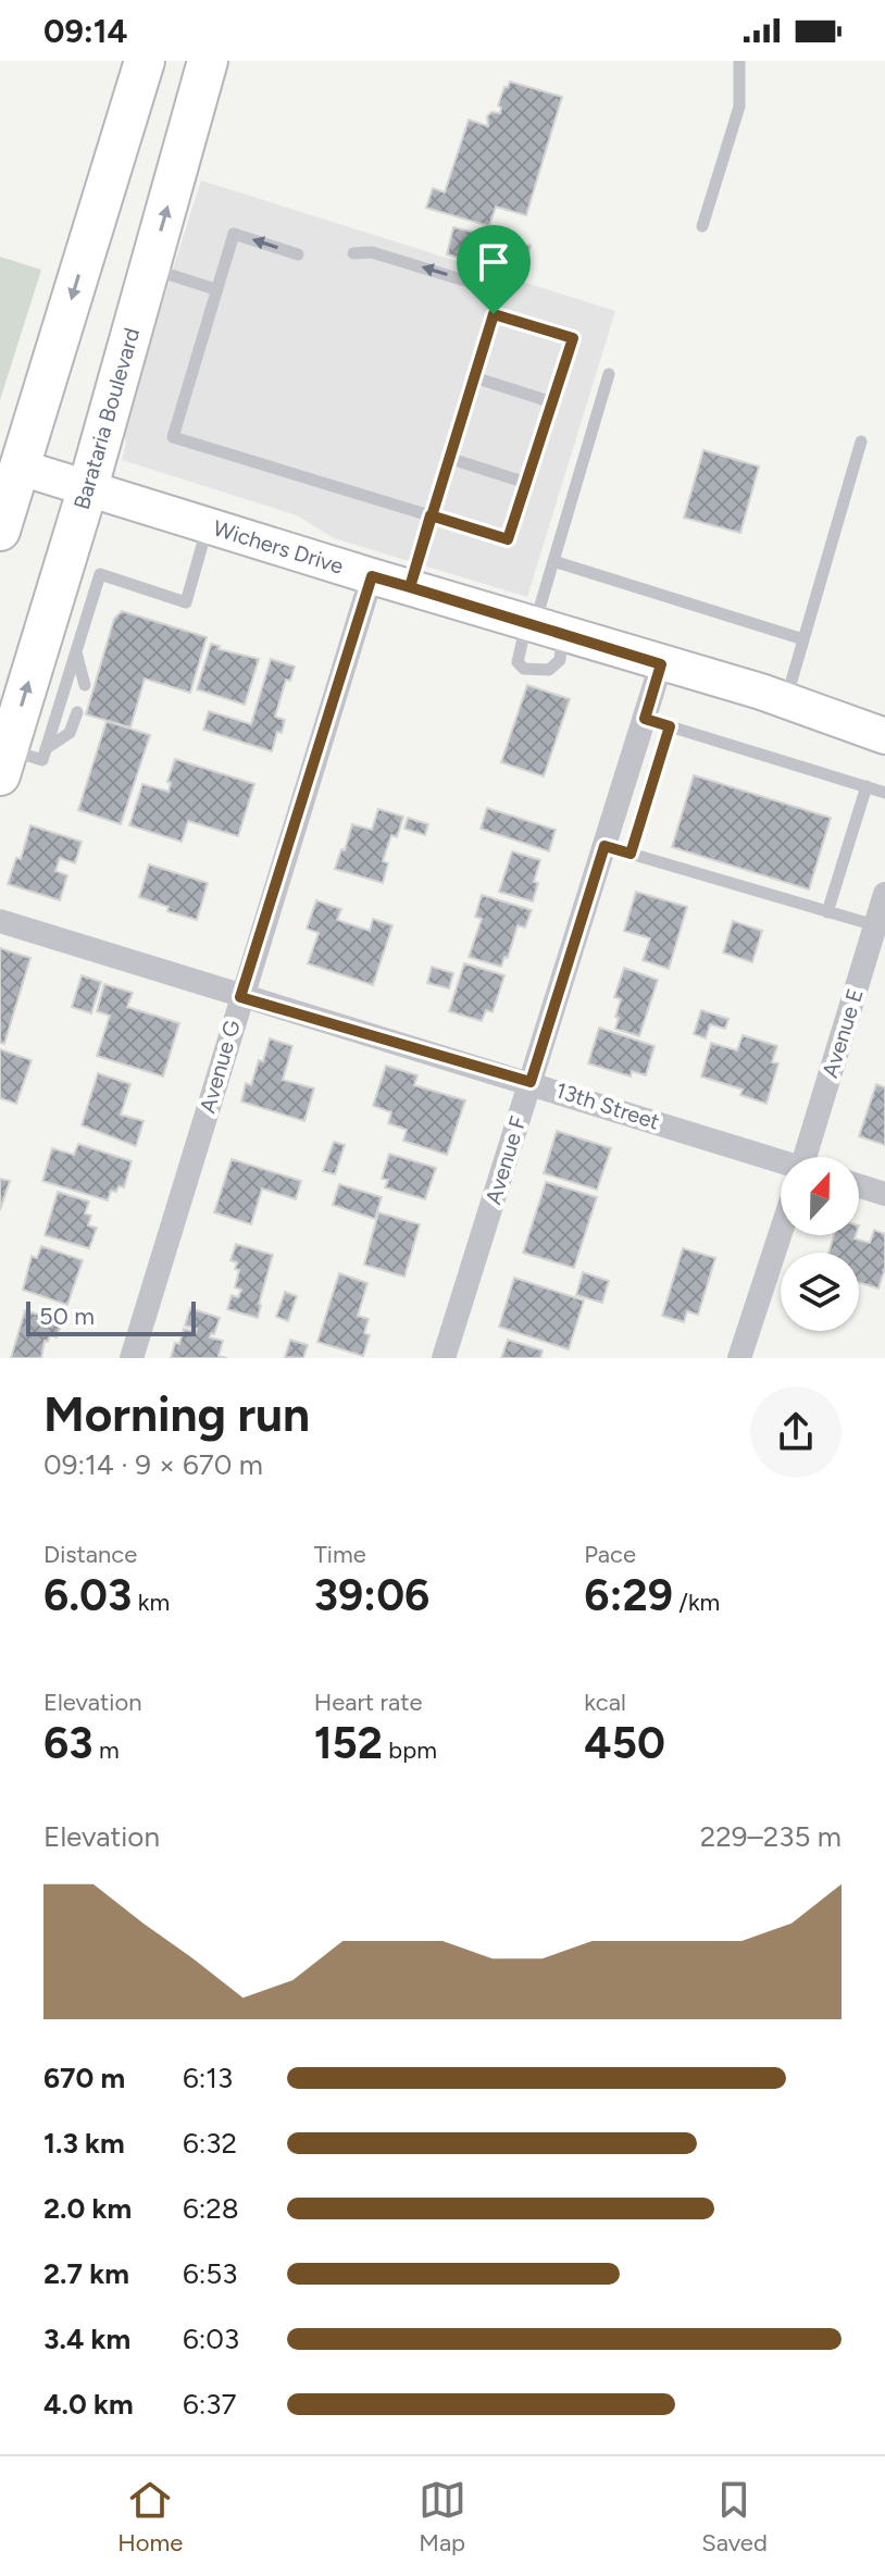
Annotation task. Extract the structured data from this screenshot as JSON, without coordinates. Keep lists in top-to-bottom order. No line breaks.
{"streets":{"main road":["Barataria Boulevard"],"street":["Wichers Drive","Avenue E","Avenue G","13th Street","Avenue F"]},"crossings":[["Barataria Boulevard","Wichers Drive"],["Wichers Drive","Avenue G"],["Wichers Drive","Avenue F"],["Avenue G","13th Street"],["13th Street","Avenue F"]],"scale_bar":"50 m","north":"top","page":{"status":"09:14","scale":"50 m","heading":["Morning run","09:14 · 9 × 670 m"],"stats":[["Distance","6.03 km"],["Time","39:06"],["Pace","6:29 /km"],["Elevation","63 m"],["Heart rate","152 bpm"],["kcal","450"]],"chart":["Elevation","229–235 m"],"list":[{"name":"670 m","note":"6:13"},{"name":"1.3 km","note":"6:32"},{"name":"2.0 km","note":"6:28"},{"name":"2.7 km","note":"6:53"},{"name":"3.4 km","note":"6:03"},{"name":"4.0 km","note":"6:37"}],"tabs":["Home","Map","Saved"]}}
